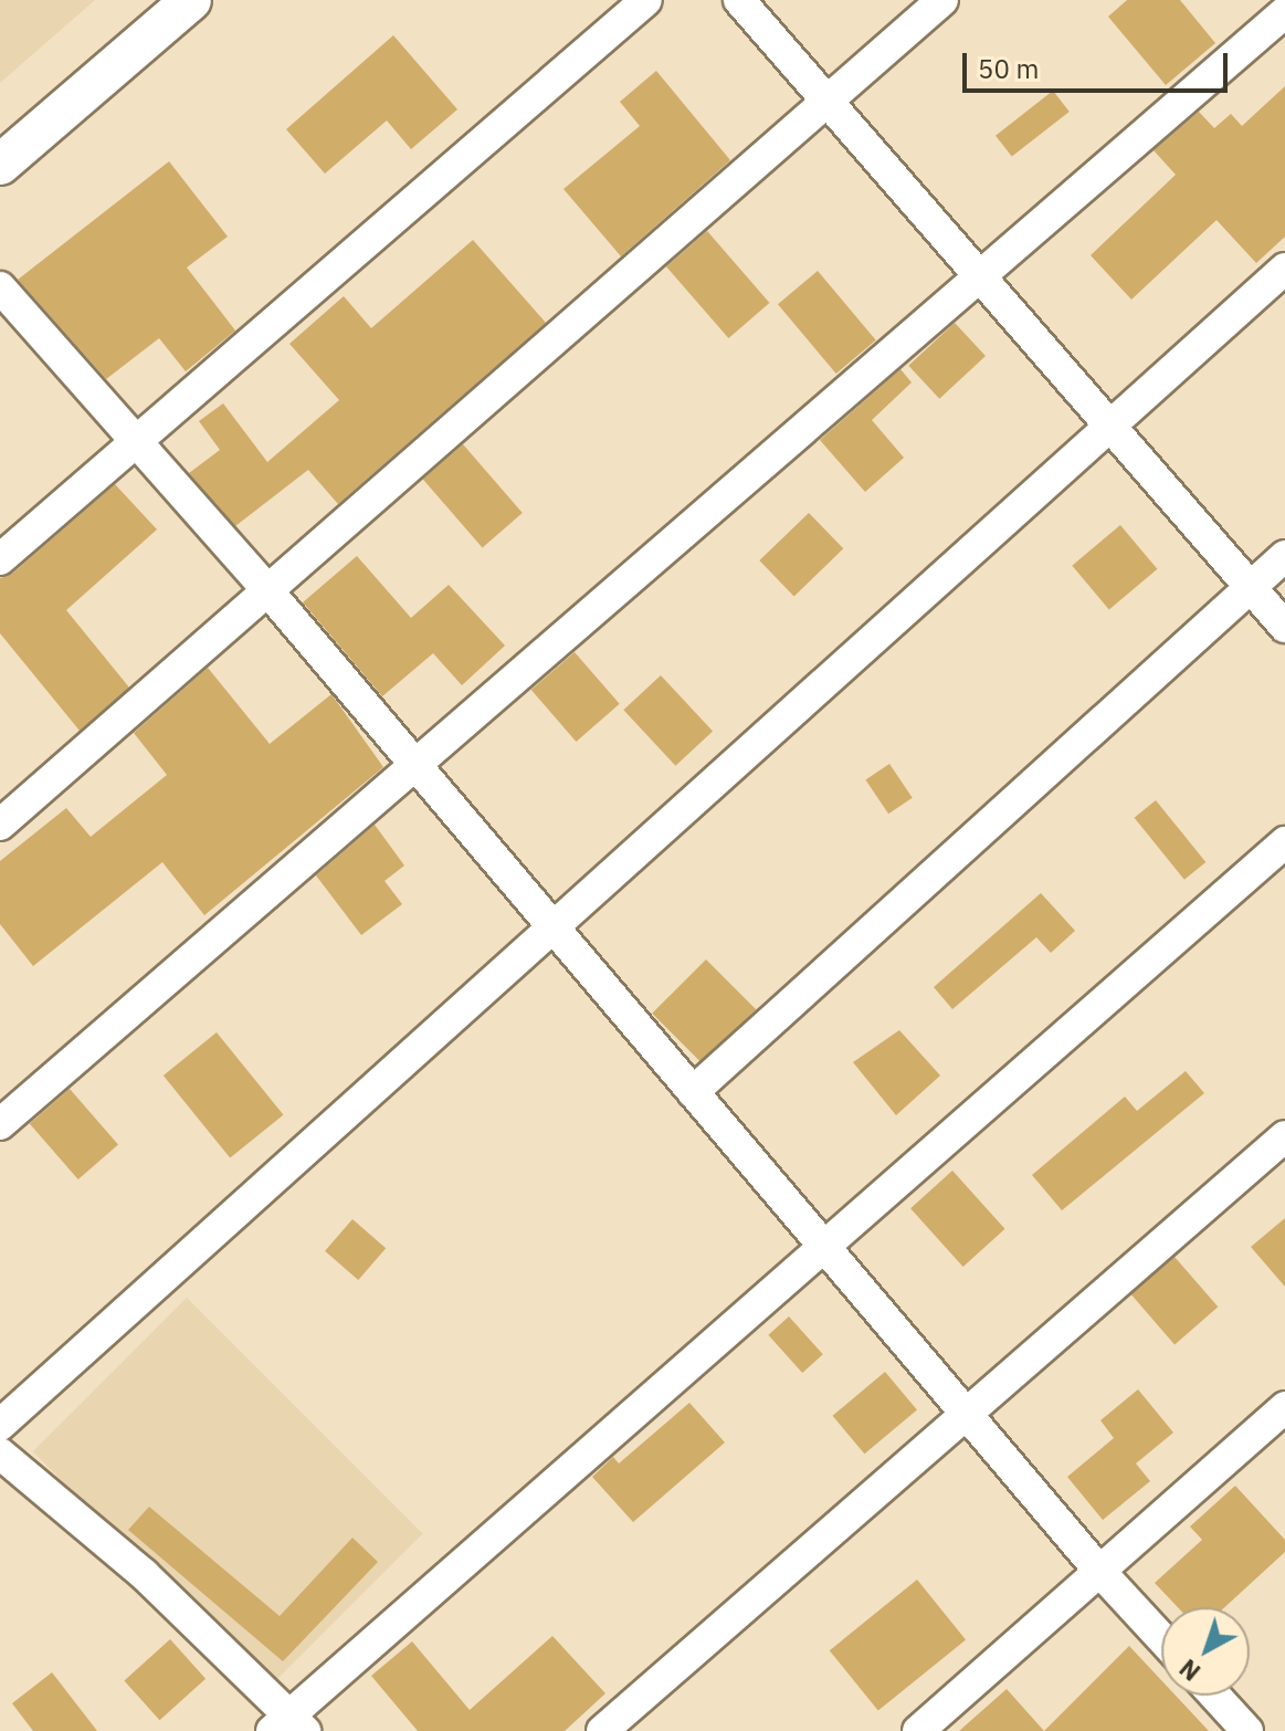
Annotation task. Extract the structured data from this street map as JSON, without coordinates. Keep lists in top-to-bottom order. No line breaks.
{"scale_bar":"50 m","north":"bottom left"}
